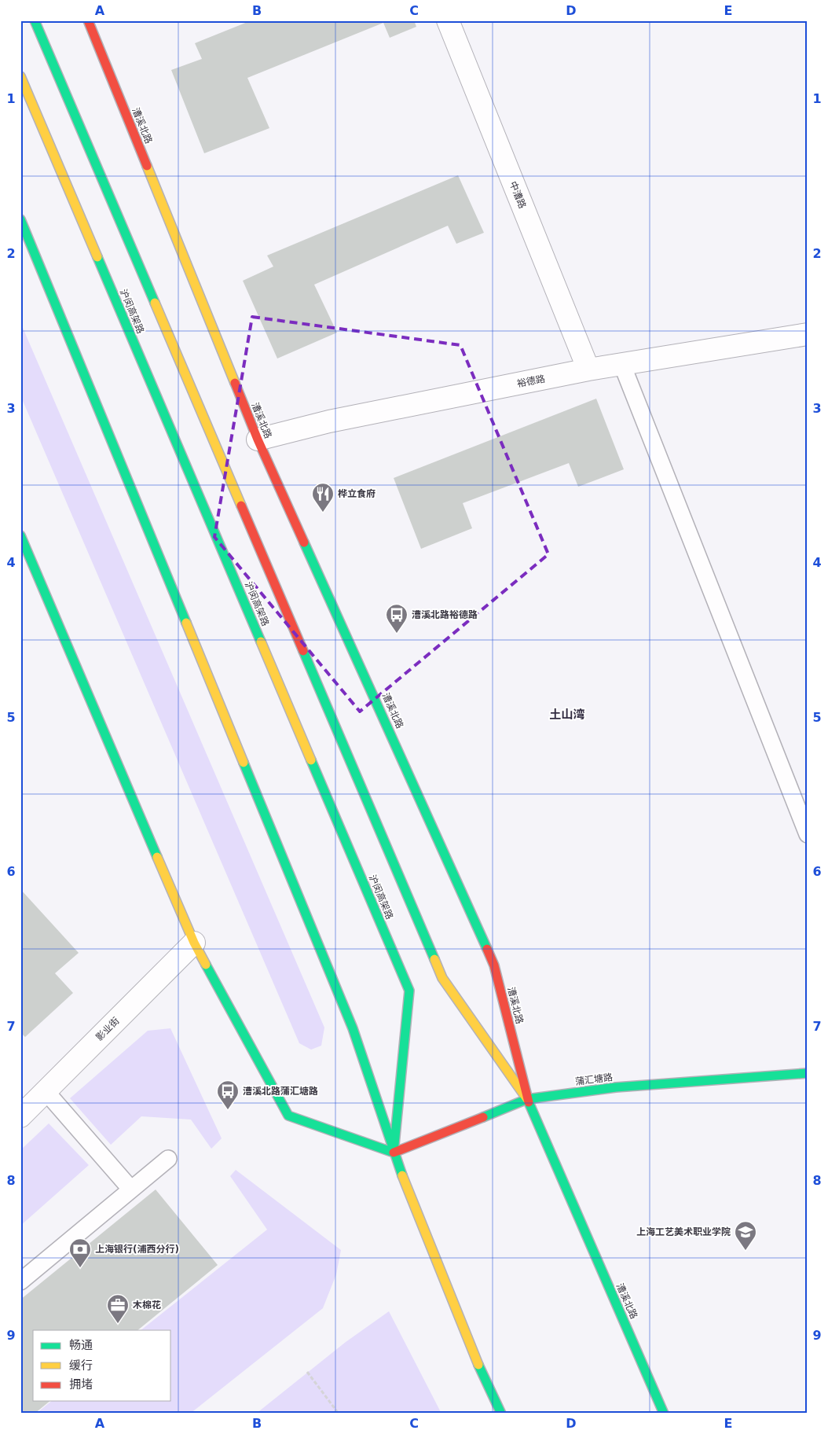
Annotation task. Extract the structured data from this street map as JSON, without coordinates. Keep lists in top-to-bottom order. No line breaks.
{"streets":{"main road":["漕溪北路","沪闵高架路","蒲汇塘路"],"street":["中漕路","裕德路","影业街"]},"crossings":[["漕溪北路","裕德路"],["漕溪北路","蒲汇塘路"],["中漕路","裕德路"],["沪闵高架路","蒲汇塘路"]],"districts":["土山湾"],"places":{"restaurant":["桦立食府"],"bus stop":["漕溪北路裕德路","漕溪北路蒲汇塘路"],"school or university":["上海工艺美术职业学院"],"bank":["上海银行(浦西分行)"],"office":["木棉花"]},"legend":["畅通","缓行","拥堵"],"grid":{"columns":["A","B","C","D","E"],"rows":["1","2","3","4","5","6","7","8","9"]}}
